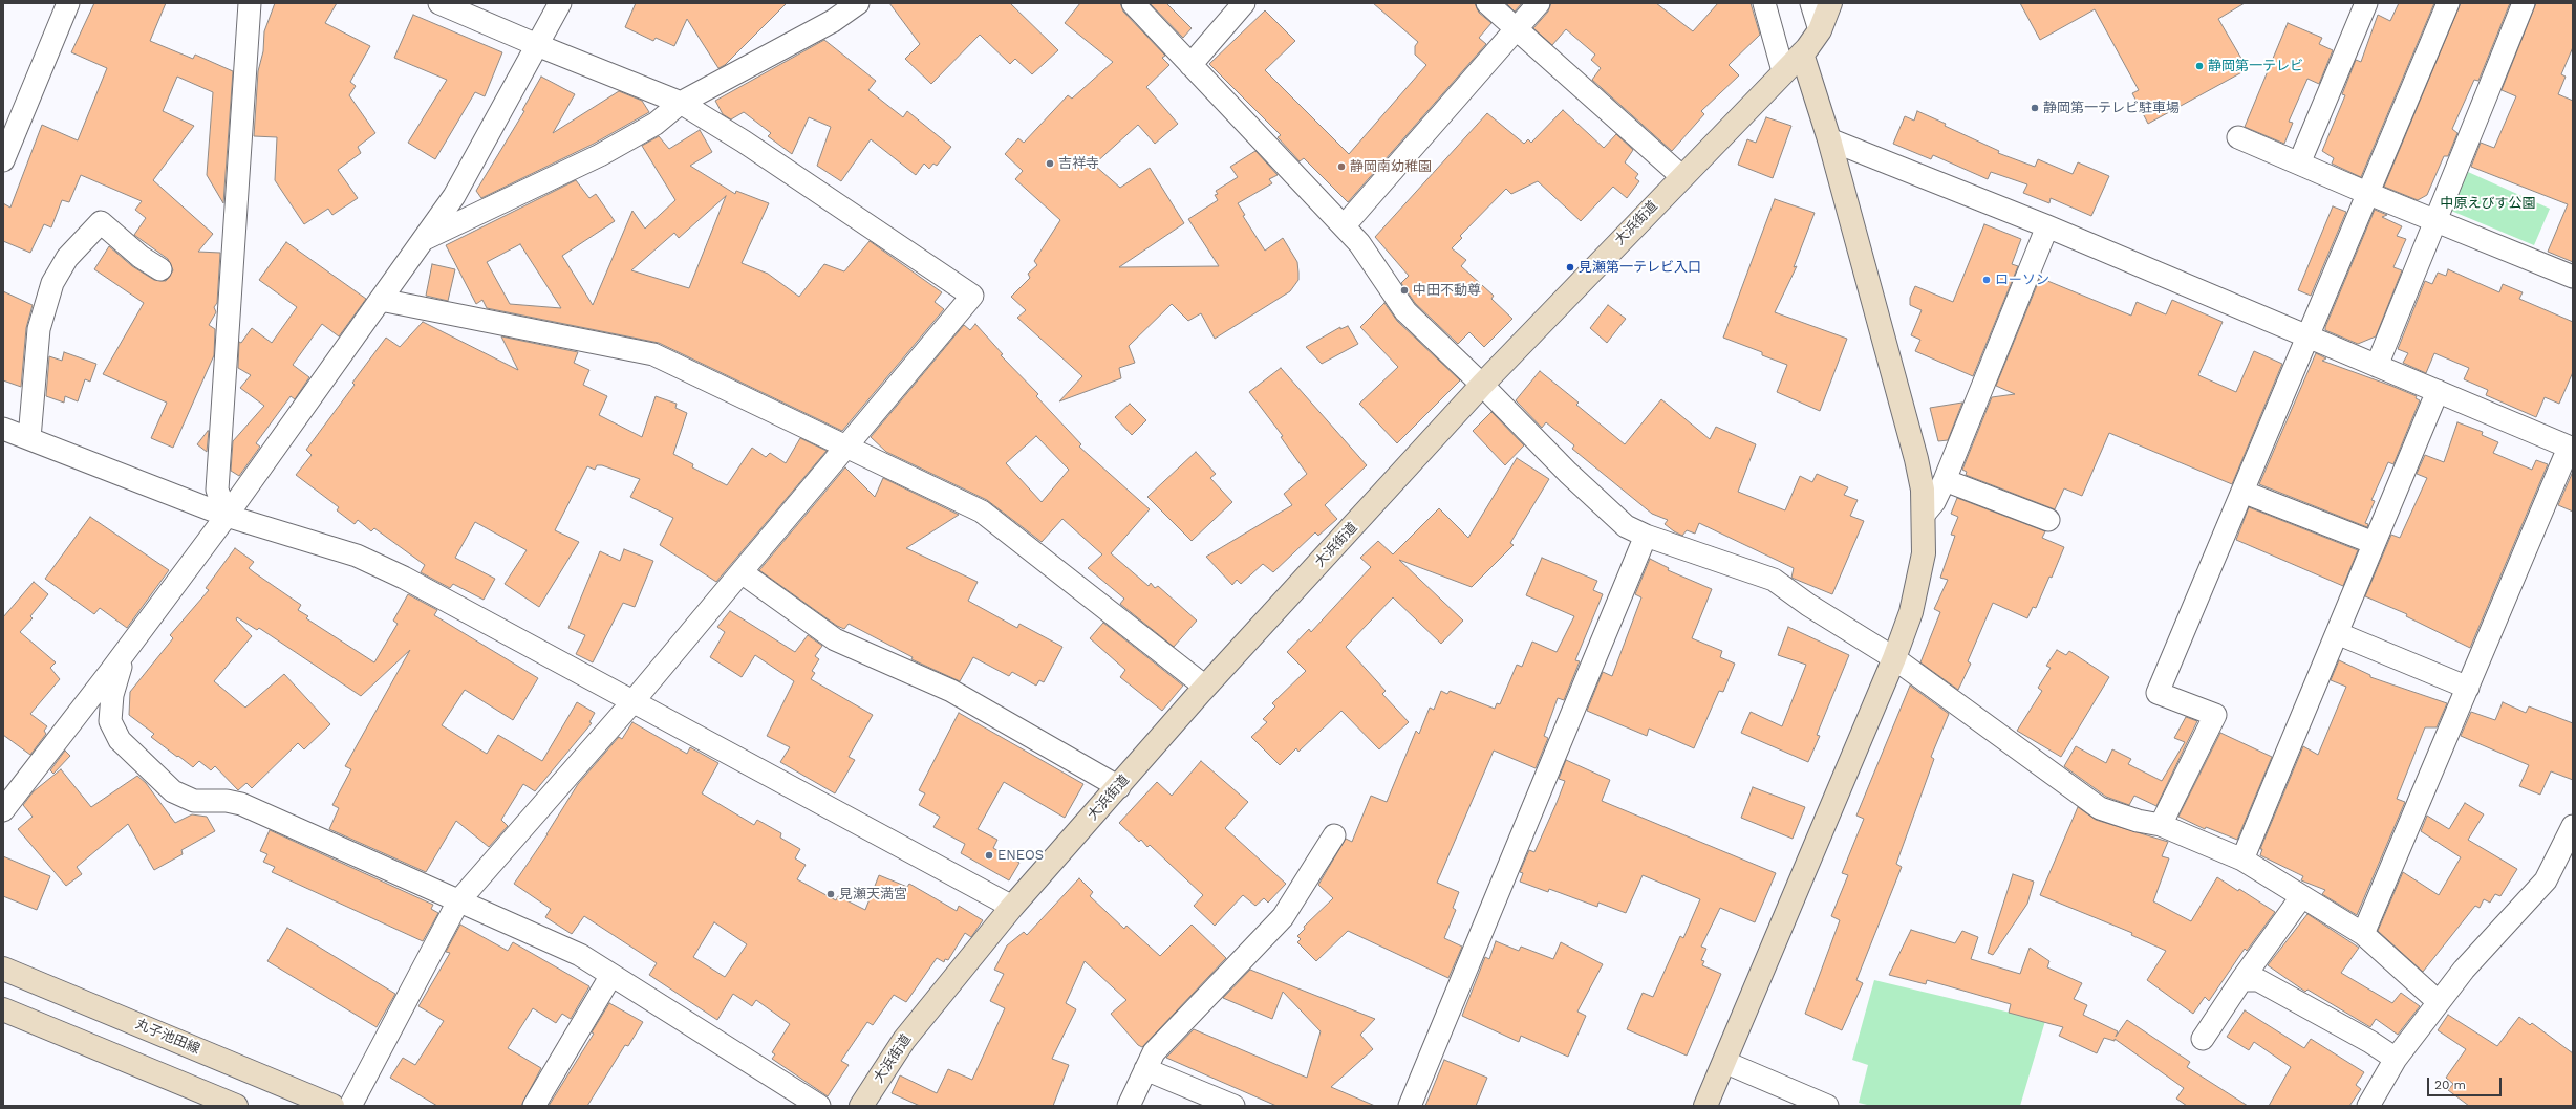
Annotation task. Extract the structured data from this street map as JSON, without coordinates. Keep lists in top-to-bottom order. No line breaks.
{"streets":{"street":["大浜街道","丸子池田線"]},"parks":["中原えびす公園"],"places":["静岡第一テレビ","静岡第一テレビ駐車場","吉祥寺","静岡南幼稚園","見瀬第一テレビ入口","ローソン","中田不動尊","ENEOS","見瀬天満宮"],"scale_bar":"20 m"}
